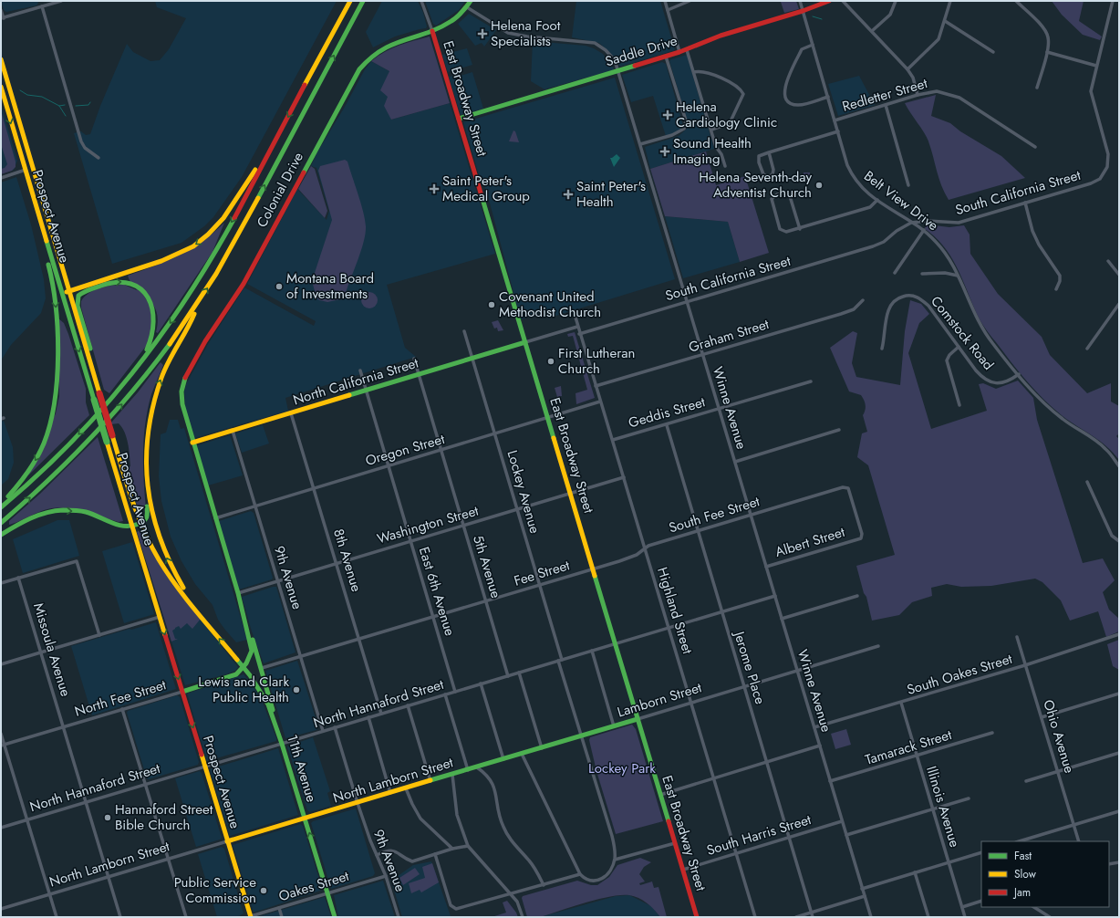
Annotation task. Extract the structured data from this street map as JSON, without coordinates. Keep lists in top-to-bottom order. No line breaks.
{"streets":{"main road":["Saddle Drive","East Broadway Street","Colonial Drive","Prospect Avenue","North California Street","North Fee Street","Lamborn Street","11th Avenue","North Lamborn Street"],"street":["Redletter Street","South California Street","Belt View Drive","Comstock Road","Graham Street","Winne Avenue","Geddis Street","Oregon Street","Lockey Avenue","South Fee Street","Washington Street","Albert Street","8th Avenue","5th Avenue","Fee Street","9th Avenue","East 6th Avenue","Highland Street","Missoula Avenue","Jerome Place","South Oakes Street","North Hannaford Street","Ohio Avenue","Tamarack Street","Illinois Avenue","South Harris Street","Oakes Street"]},"crossings":[["Saddle Drive","East Broadway Street"],["Saddle Drive","Belt View Drive"],["Saddle Drive","Winne Avenue"],["Redletter Street","Belt View Drive"],["East Broadway Street","Colonial Drive"],["East Broadway Street","North California Street"],["East Broadway Street","Oregon Street"],["East Broadway Street","South Fee Street"],["East Broadway Street","Washington Street"],["East Broadway Street","Fee Street"],["East Broadway Street","Lamborn Street"],["East Broadway Street","North Hannaford Street"],["East Broadway Street","South Harris Street"],["Colonial Drive","North California Street"],["Colonial Drive","Winne Avenue"],["Colonial Drive","11th Avenue"],["South California Street","Belt View Drive"],["South California Street","Winne Avenue"],["South California Street","Highland Street"],["Belt View Drive","Comstock Road"],["Prospect Avenue","North Fee Street"],["Prospect Avenue","North Hannaford Street"],["Prospect Avenue","11th Avenue"],["Prospect Avenue","North Lamborn Street"],["Prospect Avenue","Oakes Street"],["Graham Street","Winne Avenue"],["Graham Street","Highland Street"],["North California Street","Lockey Avenue"],["North California Street","8th Avenue"],["North California Street","5th Avenue"],["North California Street","9th Avenue"],["North California Street","East 6th Avenue"],["North California Street","11th Avenue"],["Winne Avenue","Geddis Street"],["Winne Avenue","South Fee Street"],["Winne Avenue","Albert Street"],["Winne Avenue","South Oakes Street"],["Winne Avenue","Lamborn Street"],["Winne Avenue","North Hannaford Street"],["Winne Avenue","Tamarack Street"],["Winne Avenue","South Harris Street"],["Geddis Street","Highland Street"],["Geddis Street","Jerome Place"],["Oregon Street","Lockey Avenue"],["Oregon Street","8th Avenue"],["Oregon Street","5th Avenue"],["Oregon Street","9th Avenue"],["Oregon Street","East 6th Avenue"],["Oregon Street","Highland Street"],["Oregon Street","11th Avenue"],["Lockey Avenue","Washington Street"],["Lockey Avenue","Fee Street"],["Lockey Avenue","North Hannaford Street"],["South Fee Street","Albert Street"],["South Fee Street","Fee Street"],["South Fee Street","Highland Street"],["South Fee Street","Jerome Place"],["Washington Street","8th Avenue"],["Washington Street","5th Avenue"],["Washington Street","9th Avenue"],["Washington Street","East 6th Avenue"],["Washington Street","Highland Street"],["Washington Street","11th Avenue"],["8th Avenue","North Hannaford Street"],["5th Avenue","Fee Street"],["5th Avenue","North Hannaford Street"],["Fee Street","East 6th Avenue"],["9th Avenue","North Hannaford Street"],["9th Avenue","North Lamborn Street"],["9th Avenue","Oakes Street"],["East 6th Avenue","North Hannaford Street"],["Highland Street","Lamborn Street"],["Highland Street","North Hannaford Street"],["Highland Street","South Harris Street"],["Missoula Avenue","North Fee Street"],["Missoula Avenue","North Hannaford Street"],["Missoula Avenue","North Lamborn Street"],["Jerome Place","Lamborn Street"],["Jerome Place","North Hannaford Street"],["Jerome Place","South Harris Street"],["South Oakes Street","Ohio Avenue"],["South Oakes Street","Illinois Avenue"],["North Fee Street","11th Avenue"],["Lamborn Street","North Lamborn Street"],["North Hannaford Street","11th Avenue"],["Tamarack Street","Illinois Avenue"],["11th Avenue","North Lamborn Street"],["11th Avenue","Oakes Street"]],"parks":["Lockey Park"],"places":{"health":["Helena Foot Specialists","Helena Cardiology Clinic","Sound Health Imaging","Saint Peter's Medical Group","Saint Peter's Health"],"other":["Helena Seventh-day Adventist Church","Montana Board of Investments","Covenant United Methodist Church","First Lutheran Church","Lewis and Clark Public Health","Hannaford Street Bible Church","Public Service Commission"]},"legend":["Fast","Slow","Jam"]}
